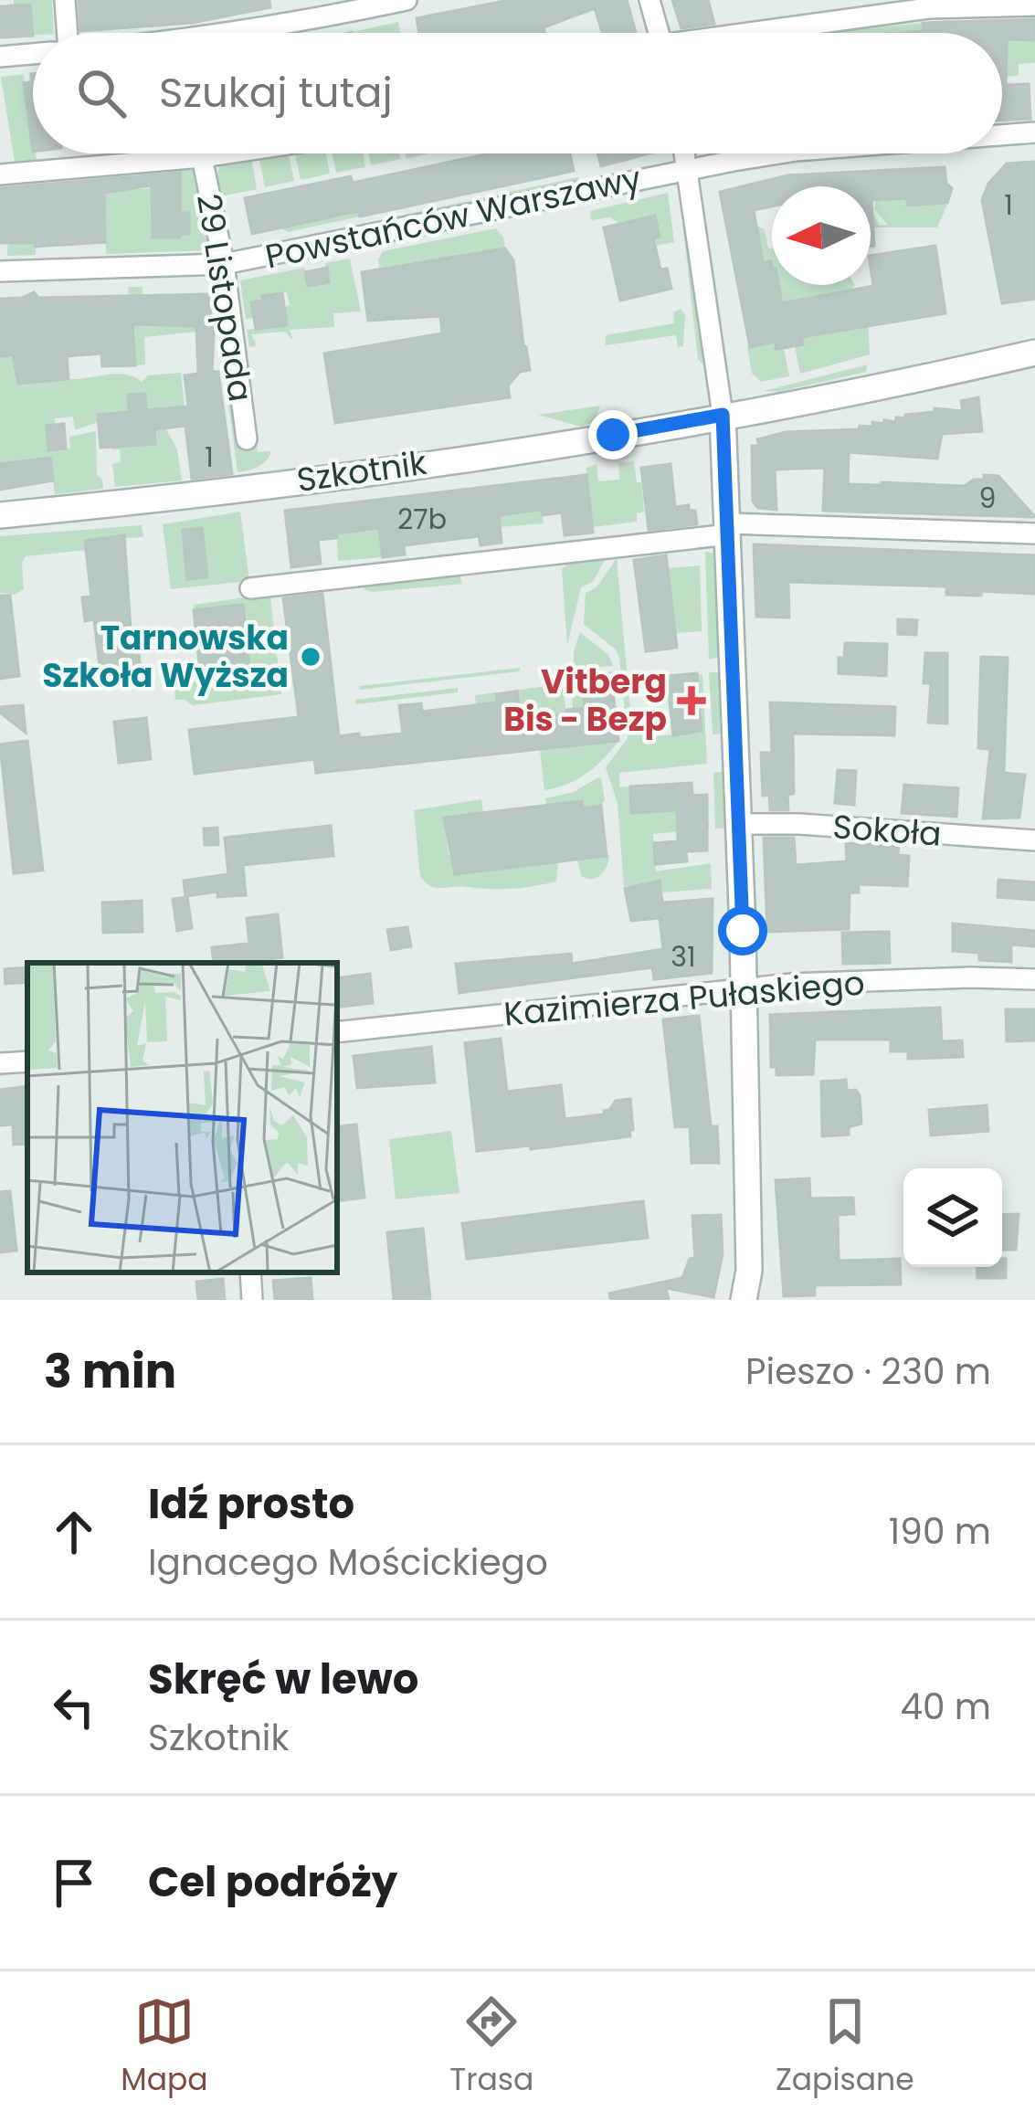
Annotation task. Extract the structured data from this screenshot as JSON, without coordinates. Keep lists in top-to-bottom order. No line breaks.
{"streets":{"street":["Powstańców Warszawy","29 Listopada","Szkotnik","Sokoła","Kazimierza Pułaskiego"]},"crossings":[["Powstańców Warszawy","29 Listopada"]],"places":{"other":["Tarnowska Szkoła Wyższa"],"health":["Vitberg Bis - Bezp"]},"house_numbers":["1","1","9","27b","31"],"north":"left","page":{"search":"Szukaj tutaj","heading":["3 min","Pieszo · 230 m"],"list":[["Idź prosto","Ignacego Mościckiego","190 m"],["Skręć w lewo","Szkotnik","40 m"],"Cel podróży"],"nav":["Mapa","Trasa","Zapisane"]}}
